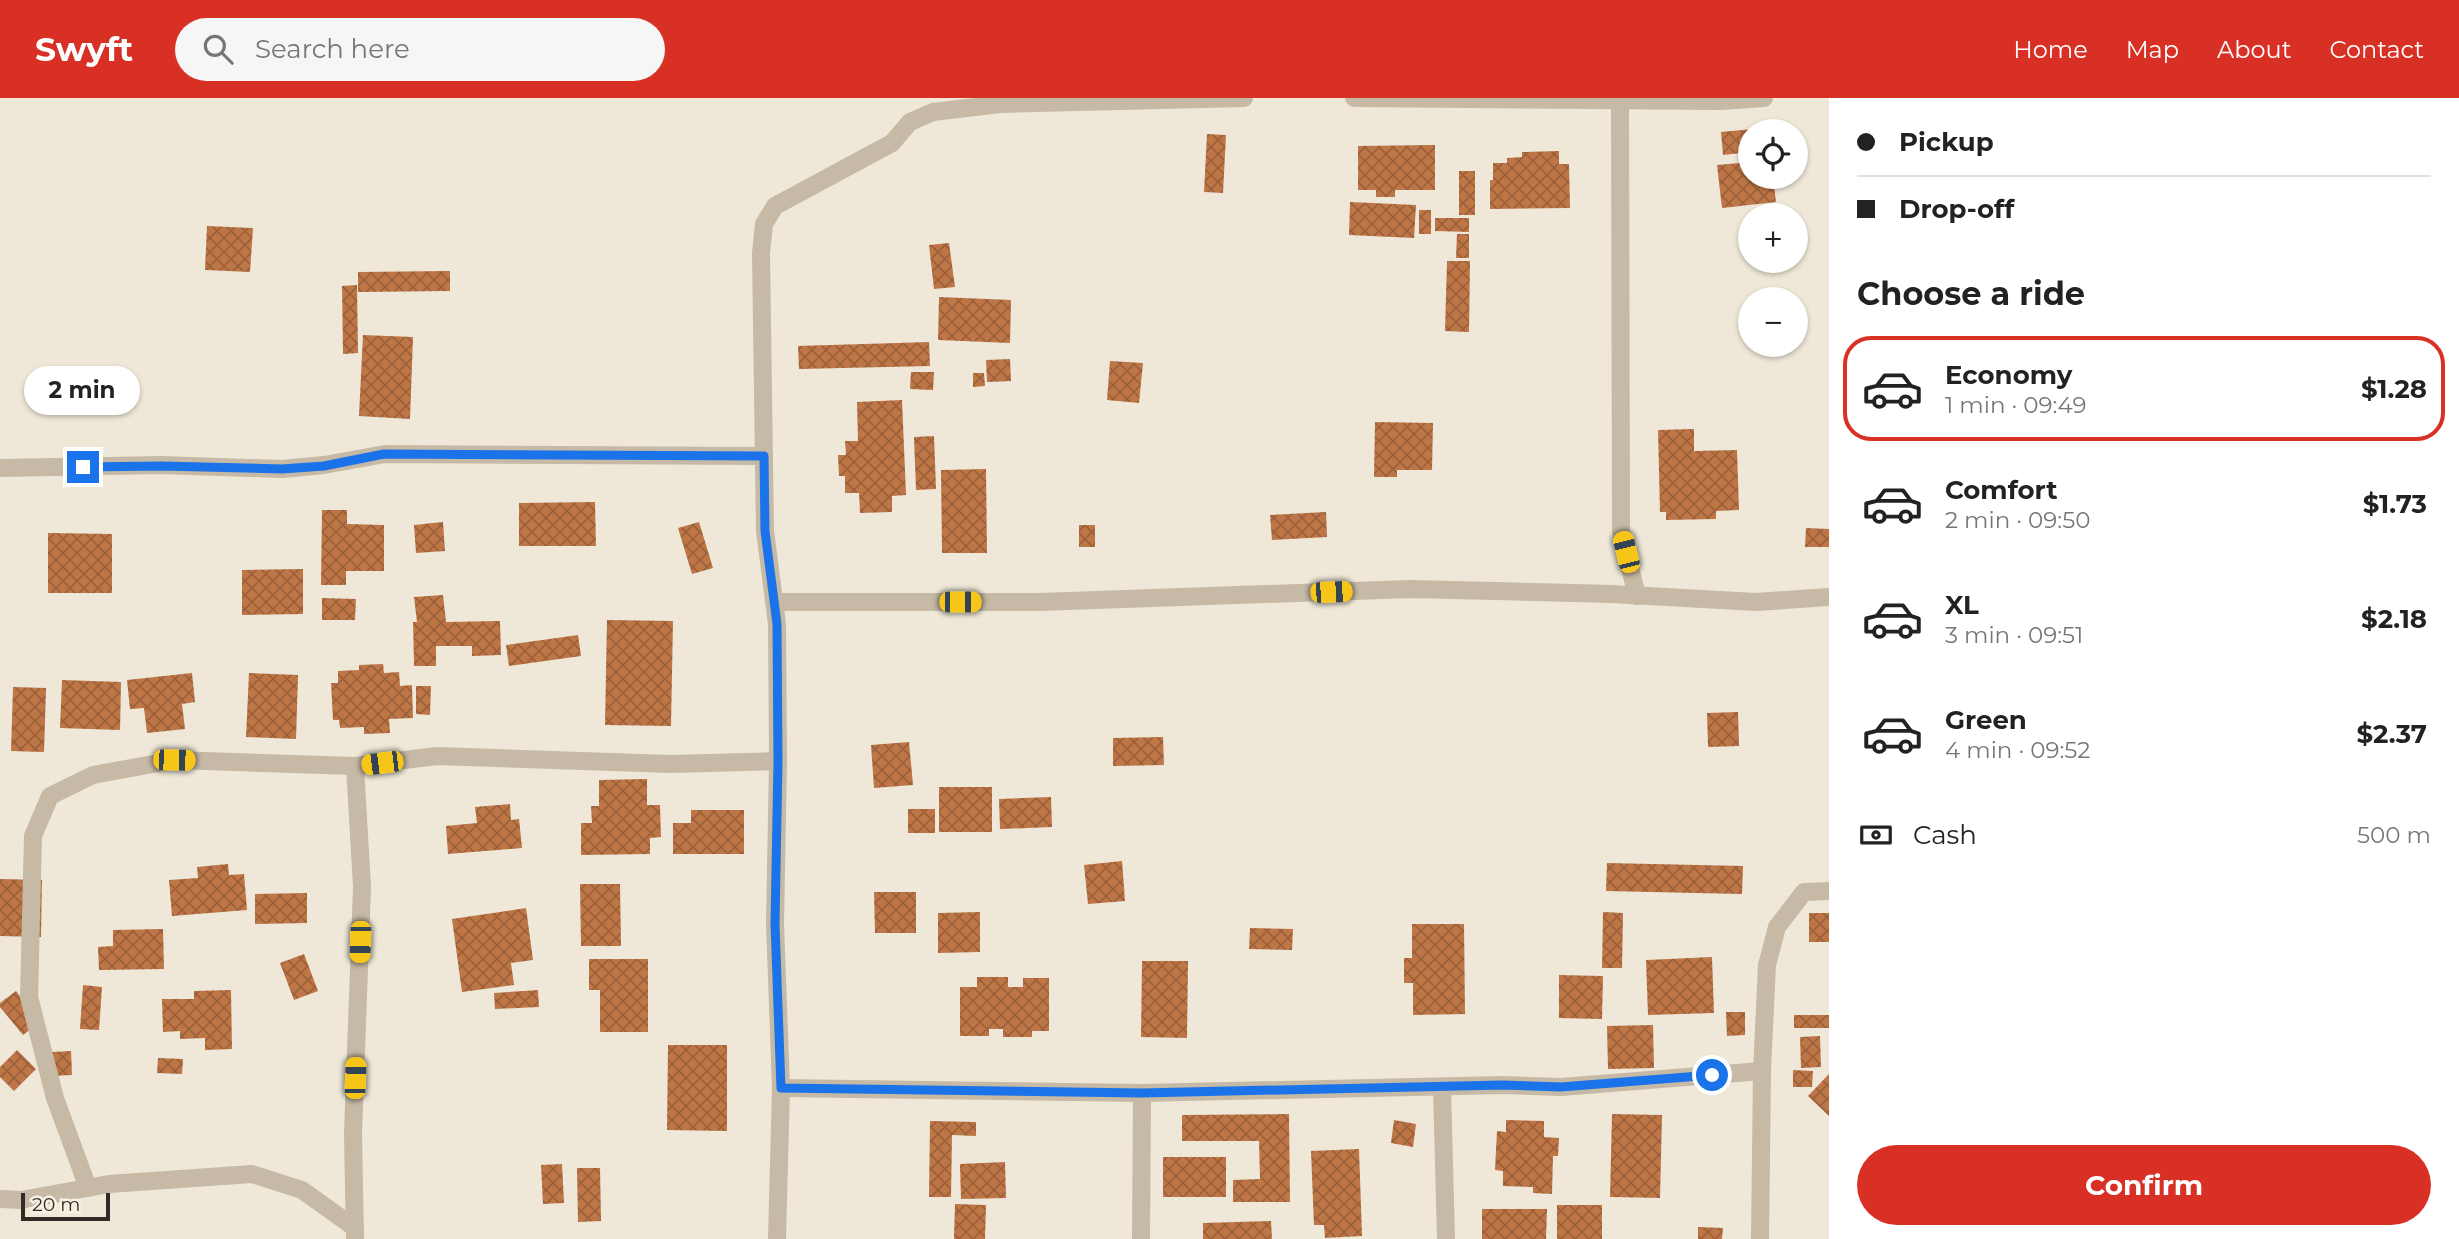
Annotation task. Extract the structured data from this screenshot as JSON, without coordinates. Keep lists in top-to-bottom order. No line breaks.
{"scale_bar":"20 m","page":{"header":"Swyft","search":"Search here","nav":["Home","Map","About","Contact"],"banner":["Pickup","Drop-off"],"map_buttons":["+","−"],"heading":"Choose a ride","list":[{"name":"Economy","note":"1 min · 09:49","value":"$1.28"},{"name":"Comfort","note":"2 min · 09:50","value":"$1.73"},{"name":"XL","note":"3 min · 09:51","value":"$2.18"},{"name":"Green","note":"4 min · 09:52","value":"$2.37"}],"bubble":"2 min","pay":["Cash","500 m"],"buttons":"Confirm","scale":"20 m"}}
